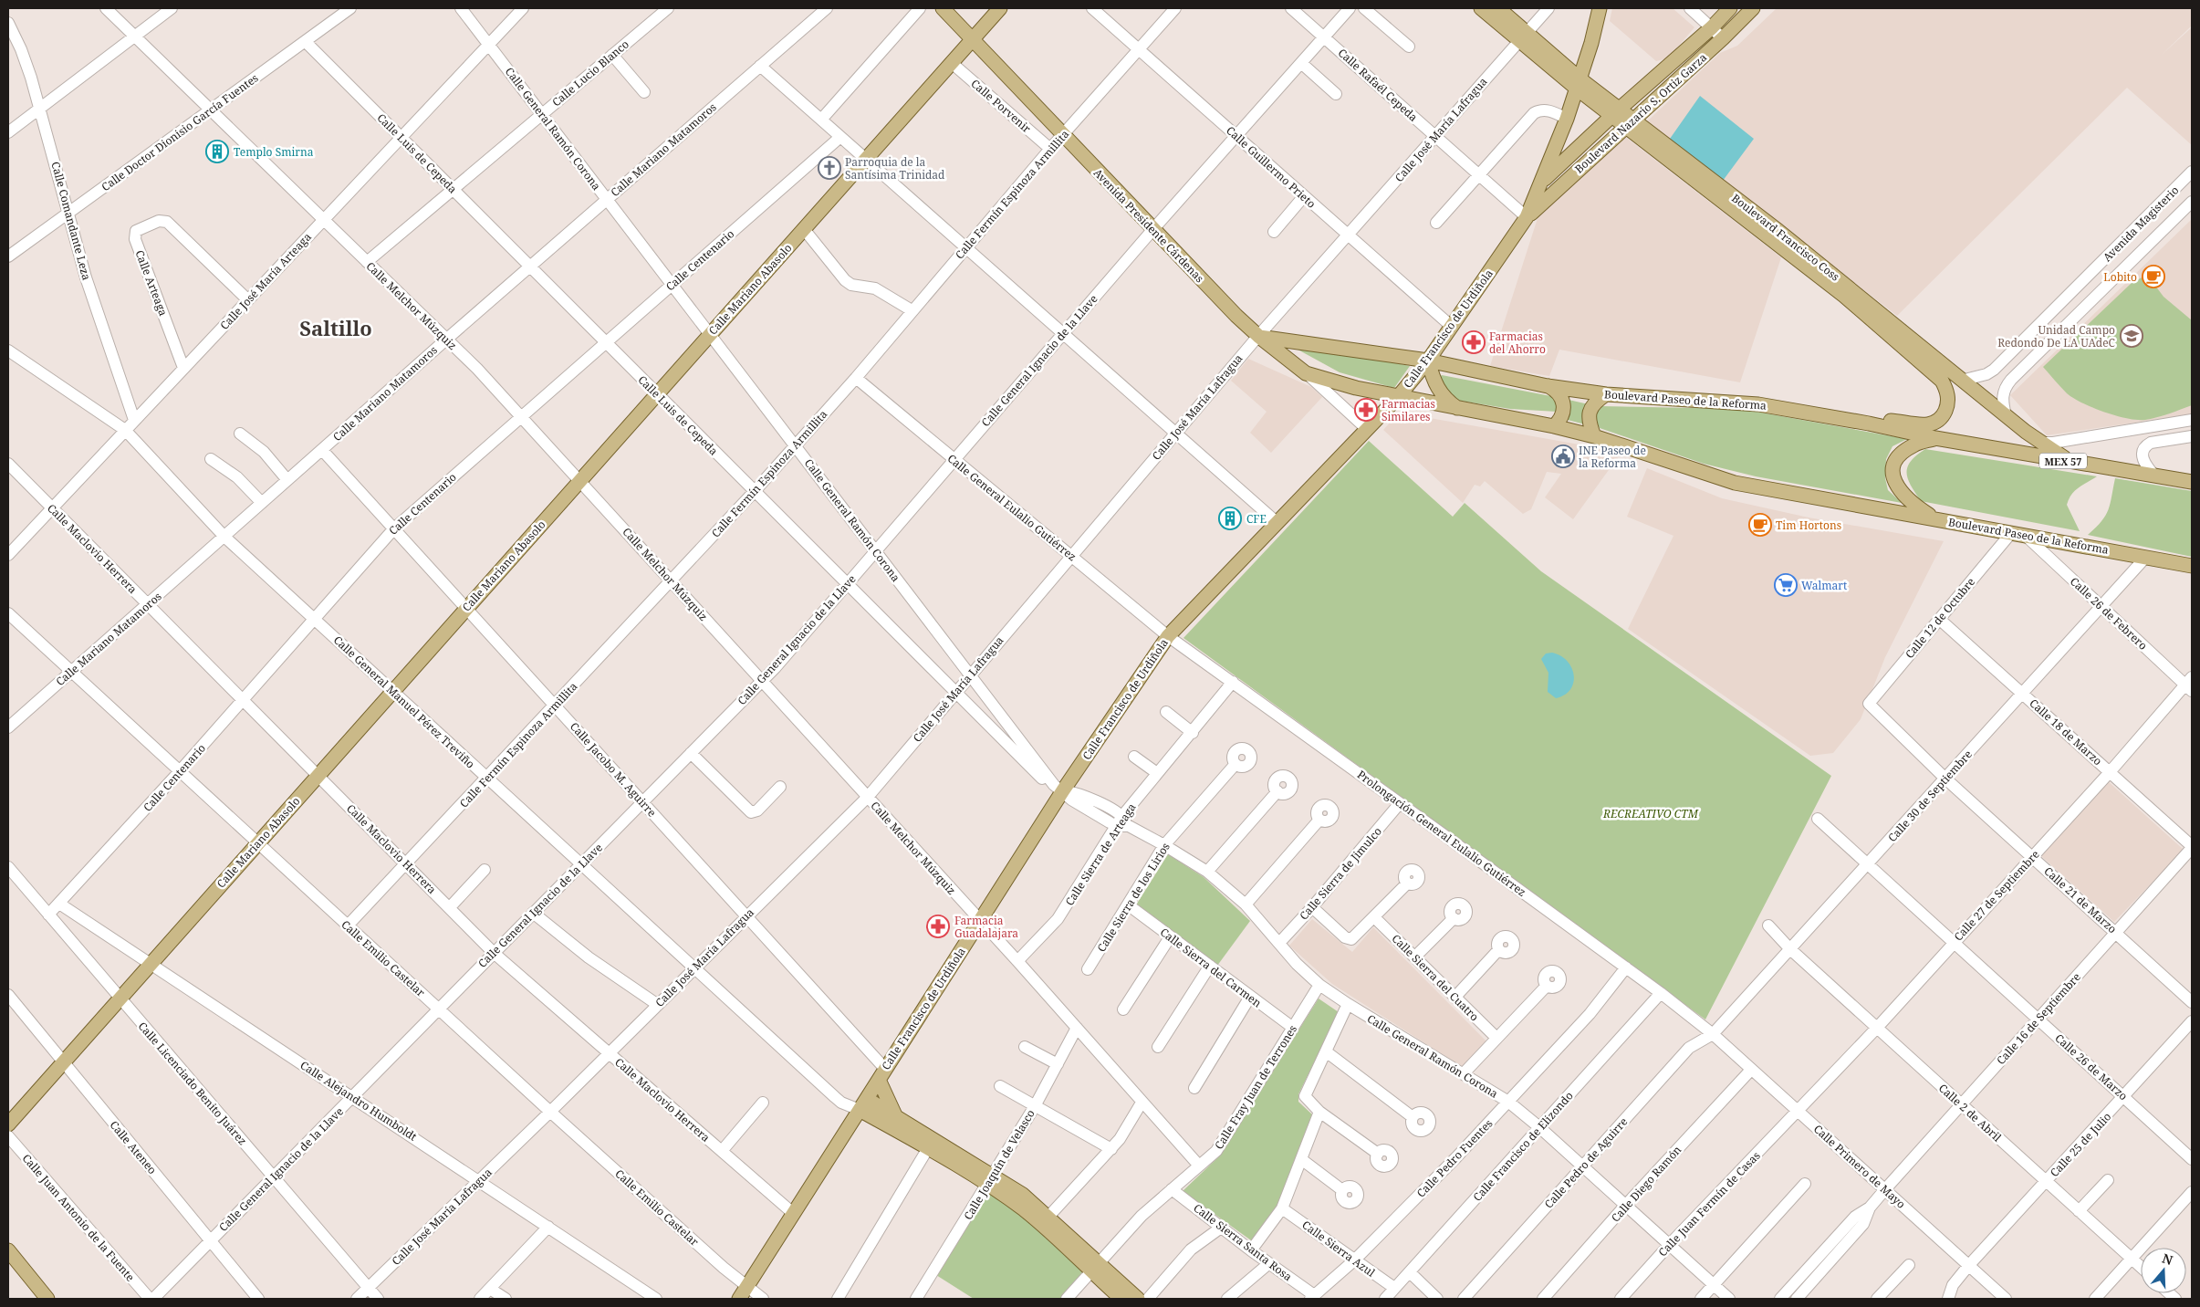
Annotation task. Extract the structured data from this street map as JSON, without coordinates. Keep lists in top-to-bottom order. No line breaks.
{"streets":{"main road":["Boulevard Nazario S. Ortiz Garza","Avenida Presidente Cárdenas","Boulevard Francisco Coss","Calle Mariano Abasolo","Calle Francisco de Urdiñola","Boulevard Paseo de la Reforma","MEX 57"],"street":["Calle Lucio Blanco","Calle Rafaél Cepeda","Calle Porvenir","Calle General Ramón Corona","Calle José María Lafragua","Calle Doctor Dionisio García Fuentes","Calle Mariano Matamoros","Calle Luis de Cepeda","Calle Guillermo Prieto","Calle Fermín Espinoza Armillita","Calle Comandante Leza","Avenida Magisterio","Calle Centenario","Calle José María Arteaga","Calle Arteaga","Calle Melchor Múzquiz","Calle General Ignacio de la Llave","Calle General Eulalio Gutiérrez","Calle Maclovio Herrera","Calle 26 de Febrero","Calle 12 de Octubre","Calle General Manuel Pérez Treviño","Calle 18 de Marzo","Calle Jacobo M. Aguirre","Calle 30 de Septiembre","Prolongación General Eulalio Gutiérrez","Calle Sierra de Arteaga","Calle Sierra de Jimulco","Calle 27 de Septiembre","Calle Sierra de los Lirios","Calle 21 de Marzo","Calle Emilio Castelar","Calle Sierra del Carmen","Calle Sierra del Cuatro","Calle 16 de Septiembre","Calle 26 de Marzo","Calle Licenciado Benito Juárez","Calle Fray Juan de Terrones","Calle Alejandro Humboldt","Calle 2 de Abril","Calle 25 de Julio","Calle Francisco de Elizondo","Calle Ateneo","Calle Pedro Fuentes","Calle Pedro de Aguirre","Calle Joaquín de Velasco","Calle Primero de Mayo","Calle Diego Ramón","Calle Juan Fermín de Casas","Calle Juan Antonio de la Fuente","Calle Sierra Santa Rosa","Calle Sierra Azul"]},"crossings":[["Calle Lucio Blanco","Calle General Ramón Corona"],["Calle Lucio Blanco","Calle Luis de Cepeda"],["Calle Lucio Blanco","Calle Melchor Múzquiz"],["Calle Rafaél Cepeda","Boulevard Nazario S. Ortiz Garza"],["Calle Rafaél Cepeda","Calle José María Lafragua"],["Calle Rafaél Cepeda","Calle Francisco de Urdiñola"],["Calle Rafaél Cepeda","Calle General Ignacio de la Llave"],["Calle Porvenir","Calle Fermín Espinoza Armillita"],["Calle Porvenir","Calle Mariano Abasolo"],["Boulevard Nazario S. Ortiz Garza","Boulevard Francisco Coss"],["Boulevard Nazario S. Ortiz Garza","Calle Francisco de Urdiñola"],["Calle General Ramón Corona","Calle José María Lafragua"],["Calle General Ramón Corona","Calle Mariano Matamoros"],["Calle General Ramón Corona","Calle Luis de Cepeda"],["Calle General Ramón Corona","Calle Fermín Espinoza Armillita"],["Calle General Ramón Corona","Calle Centenario"],["Calle General Ramón Corona","Calle José María Arteaga"],["Calle General Ramón Corona","Calle Mariano Abasolo"],["Calle General Ramón Corona","Calle Francisco de Urdiñola"],["Calle General Ramón Corona","Calle General Ignacio de la Llave"],["Calle General Ramón Corona","Calle Sierra de Arteaga"],["Calle General Ramón Corona","Calle Sierra de Jimulco"],["Calle General Ramón Corona","Calle Sierra de los Lirios"],["Calle General Ramón Corona","Calle Fray Juan de Terrones"],["Calle General Ramón Corona","Calle Francisco de Elizondo"],["Calle General Ramón Corona","Calle Pedro Fuentes"],["Calle General Ramón Corona","Calle Pedro de Aguirre"],["Calle General Ramón Corona","Calle Diego Ramón"],["Calle General Ramón Corona","Calle Juan Fermín de Casas"],["Calle José María Lafragua","Calle Luis de Cepeda"],["Calle José María Lafragua","Calle Guillermo Prieto"],["Calle José María Lafragua","Avenida Presidente Cárdenas"],["Calle José María Lafragua","Boulevard Francisco Coss"],["Calle José María Lafragua","Calle Melchor Múzquiz"],["Calle José María Lafragua","Boulevard Paseo de la Reforma"],["Calle José María Lafragua","Calle General Eulalio Gutiérrez"],["Calle José María Lafragua","Calle Maclovio Herrera"],["Calle José María Lafragua","Calle General Manuel Pérez Treviño"],["Calle José María Lafragua","Calle Jacobo M. Aguirre"],["Calle José María Lafragua","Calle Emilio Castelar"],["Calle José María Lafragua","Calle Licenciado Benito Juárez"],["Calle José María Lafragua","Calle Alejandro Humboldt"],["Calle Doctor Dionisio García Fuentes","Calle Luis de Cepeda"],["Calle Doctor Dionisio García Fuentes","Calle Comandante Leza"],["Calle Doctor Dionisio García Fuentes","Calle Melchor Múzquiz"],["Calle Mariano Matamoros","Calle Luis de Cepeda"],["Calle Mariano Matamoros","Calle Melchor Múzquiz"],["Calle Mariano Matamoros","Calle Maclovio Herrera"],["Calle Mariano Matamoros","Calle General Manuel Pérez Treviño"],["Calle Mariano Matamoros","Calle Jacobo M. Aguirre"],["Calle Mariano Matamoros","Calle Emilio Castelar"],["Calle Luis de Cepeda","Calle Fermín Espinoza Armillita"],["Calle Luis de Cepeda","Calle Centenario"],["Calle Luis de Cepeda","Calle José María Arteaga"],["Calle Luis de Cepeda","Calle Mariano Abasolo"],["Calle Luis de Cepeda","Calle General Ignacio de la Llave"],["Calle Guillermo Prieto","Calle Fermín Espinoza Armillita"],["Calle Guillermo Prieto","Calle Francisco de Urdiñola"],["Calle Guillermo Prieto","Calle General Ignacio de la Llave"],["Calle Fermín Espinoza Armillita","Avenida Presidente Cárdenas"],["Calle Fermín Espinoza Armillita","Calle Melchor Múzquiz"],["Calle Fermín Espinoza Armillita","Calle General Eulalio Gutiérrez"],["Calle Fermín Espinoza Armillita","Calle Maclovio Herrera"],["Calle Fermín Espinoza Armillita","Calle General Manuel Pérez Treviño"],["Calle Fermín Espinoza Armillita","Calle Jacobo M. Aguirre"],["Calle Fermín Espinoza Armillita","Calle Emilio Castelar"],["Calle Comandante Leza","Calle José María Arteaga"],["Avenida Magisterio","Boulevard Francisco Coss"],["Avenida Presidente Cárdenas","Calle Mariano Abasolo"],["Avenida Presidente Cárdenas","Calle Francisco de Urdiñola"],["Avenida Presidente Cárdenas","Calle General Ignacio de la Llave"],["Avenida Presidente Cárdenas","Boulevard Paseo de la Reforma"],["Boulevard Francisco Coss","Calle Francisco de Urdiñola"],["Boulevard Francisco Coss","Boulevard Paseo de la Reforma"],["Calle Centenario","Calle Melchor Múzquiz"],["Calle Centenario","Calle Maclovio Herrera"],["Calle Centenario","Calle General Manuel Pérez Treviño"],["Calle Centenario","Calle Jacobo M. Aguirre"],["Calle Centenario","Calle Emilio Castelar"],["Calle Centenario","Calle Licenciado Benito Juárez"],["Calle Centenario","Calle Alejandro Humboldt"],["Calle José María Arteaga","Calle Arteaga"],["Calle José María Arteaga","Calle Melchor Múzquiz"],["Calle José María Arteaga","Calle Maclovio Herrera"],["Calle José María Arteaga","Calle General Manuel Pérez Treviño"],["Calle Mariano Abasolo","Calle Melchor Múzquiz"],["Calle Mariano Abasolo","Calle Maclovio Herrera"],["Calle Mariano Abasolo","Calle General Manuel Pérez Treviño"],["Calle Mariano Abasolo","Calle Jacobo M. Aguirre"],["Calle Mariano Abasolo","Calle Emilio Castelar"],["Calle Mariano Abasolo","Calle Licenciado Benito Juárez"],["Calle Mariano Abasolo","Calle Alejandro Humboldt"],["Calle Mariano Abasolo","Calle Ateneo"],["Calle Melchor Múzquiz","Calle Francisco de Urdiñola"],["Calle Melchor Múzquiz","Calle General Ignacio de la Llave"],["Calle Melchor Múzquiz","Calle Sierra de Arteaga"],["Calle Melchor Múzquiz","Calle Fray Juan de Terrones"],["Calle Melchor Múzquiz","Calle Joaquín de Velasco"],["Calle Francisco de Urdiñola","Boulevard Paseo de la Reforma"],["Calle Francisco de Urdiñola","Calle General Eulalio Gutiérrez"],["Calle Francisco de Urdiñola","Calle Maclovio Herrera"],["Calle Francisco de Urdiñola","Calle General Manuel Pérez Treviño"],["Calle Francisco de Urdiñola","Calle Jacobo M. Aguirre"],["Calle Francisco de Urdiñola","Prolongación General Eulalio Gutiérrez"],["Calle Francisco de Urdiñola","Calle Emilio Castelar"],["Calle General Ignacio de la Llave","Calle General Eulalio Gutiérrez"],["Calle General Ignacio de la Llave","Calle Maclovio Herrera"],["Calle General Ignacio de la Llave","Calle General Manuel Pérez Treviño"],["Calle General Ignacio de la Llave","Calle Jacobo M. Aguirre"],["Calle General Ignacio de la Llave","Calle Emilio Castelar"],["Calle General Ignacio de la Llave","Calle Licenciado Benito Juárez"],["Calle General Ignacio de la Llave","Calle Alejandro Humboldt"],["Calle General Ignacio de la Llave","Calle Ateneo"],["Calle General Ignacio de la Llave","Calle Juan Antonio de la Fuente"],["Boulevard Paseo de la Reforma","Calle 26 de Febrero"],["Boulevard Paseo de la Reforma","Calle 12 de Octubre"],["Boulevard Paseo de la Reforma","Calle 30 de Septiembre"],["Calle General Eulalio Gutiérrez","Prolongación General Eulalio Gutiérrez"],["Calle 26 de Febrero","Calle 30 de Septiembre"],["Calle 26 de Febrero","Calle 27 de Septiembre"],["Calle 12 de Octubre","Calle 18 de Marzo"],["Calle 12 de Octubre","Calle 21 de Marzo"],["Calle 18 de Marzo","Calle 30 de Septiembre"],["Calle 18 de Marzo","Calle 27 de Septiembre"],["Calle 18 de Marzo","Calle 16 de Septiembre"],["Calle 30 de Septiembre","Prolongación General Eulalio Gutiérrez"],["Calle 30 de Septiembre","Calle 21 de Marzo"],["Calle 30 de Septiembre","Calle 26 de Marzo"],["Calle 30 de Septiembre","Calle 2 de Abril"],["Calle 30 de Septiembre","Calle Pedro de Aguirre"],["Calle 30 de Septiembre","Calle Primero de Mayo"],["Prolongación General Eulalio Gutiérrez","Calle Sierra de Arteaga"],["Prolongación General Eulalio Gutiérrez","Calle Sierra de Jimulco"],["Prolongación General Eulalio Gutiérrez","Calle Francisco de Elizondo"],["Prolongación General Eulalio Gutiérrez","Calle Pedro Fuentes"],["Prolongación General Eulalio Gutiérrez","Calle Pedro de Aguirre"],["Prolongación General Eulalio Gutiérrez","Calle Primero de Mayo"],["Calle 27 de Septiembre","Calle 21 de Marzo"],["Calle 27 de Septiembre","Calle 26 de Marzo"],["Calle 27 de Septiembre","Calle 2 de Abril"],["Calle 27 de Septiembre","Calle Primero de Mayo"],["Calle 27 de Septiembre","Calle Juan Fermín de Casas"],["Calle Sierra de los Lirios","Calle Sierra del Carmen"],["Calle 21 de Marzo","Calle 16 de Septiembre"],["Calle Sierra del Carmen","Calle Fray Juan de Terrones"],["Calle 16 de Septiembre","Calle 26 de Marzo"],["Calle 16 de Septiembre","Calle 2 de Abril"],["Calle 16 de Septiembre","Calle Primero de Mayo"],["Calle 26 de Marzo","Calle 25 de Julio"],["Calle Fray Juan de Terrones","Calle Sierra Santa Rosa"],["Calle 2 de Abril","Calle 25 de Julio"],["Calle 25 de Julio","Calle Primero de Mayo"],["Calle Francisco de Elizondo","Calle Sierra Azul"],["Calle Pedro Fuentes","Calle Sierra Santa Rosa"],["Calle Pedro Fuentes","Calle Sierra Azul"],["Calle Pedro de Aguirre","Calle Primero de Mayo"],["Calle Primero de Mayo","Calle Diego Ramón"],["Calle Primero de Mayo","Calle Juan Fermín de Casas"]],"districts":["Saltillo"],"parks":["RECREATIVO CTM"],"places":{"building":["Templo Smirna","CFE"],"church":["Parroquia de la Santísima Trinidad"],"cafe":["Lobito","Tim Hortons"],"school or university":["Unidad Campo Redondo De LA UAdeC"],"pharmacy":["Farmacias del Ahorro","Farmacias Similares","Farmacia Guadalajara"],"public building":["INE Paseo de la Reforma"],"supermarket":["Walmart"]},"north":"top"}
